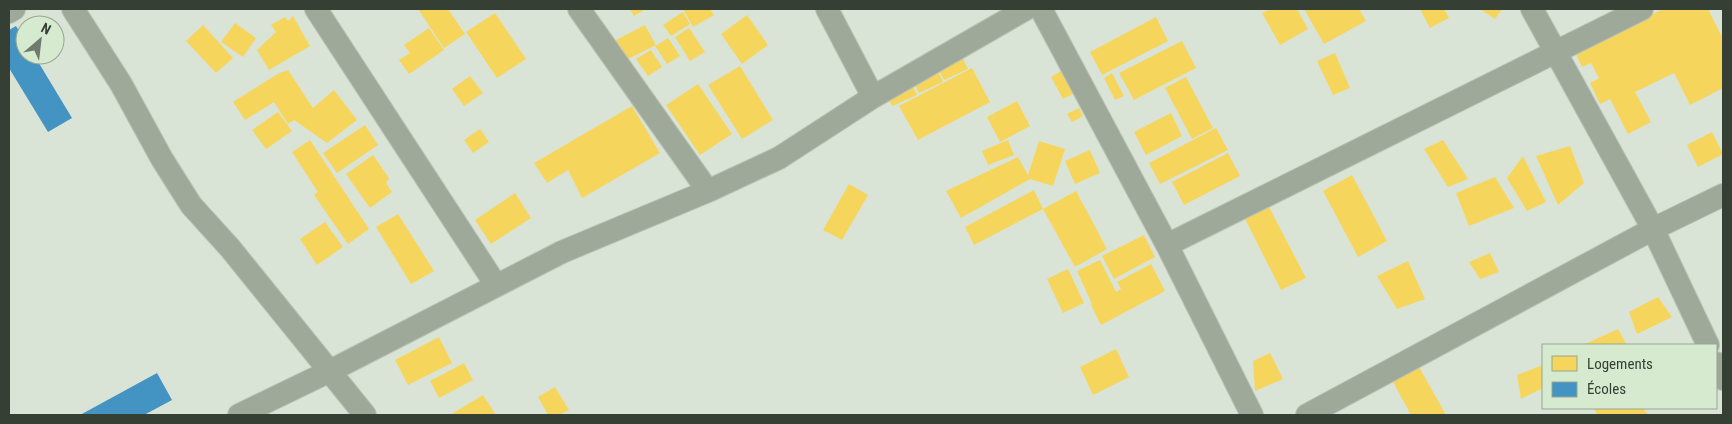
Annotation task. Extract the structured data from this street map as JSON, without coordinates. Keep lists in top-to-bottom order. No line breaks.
{"legend":["Logements","Écoles"],"north":"top right"}
